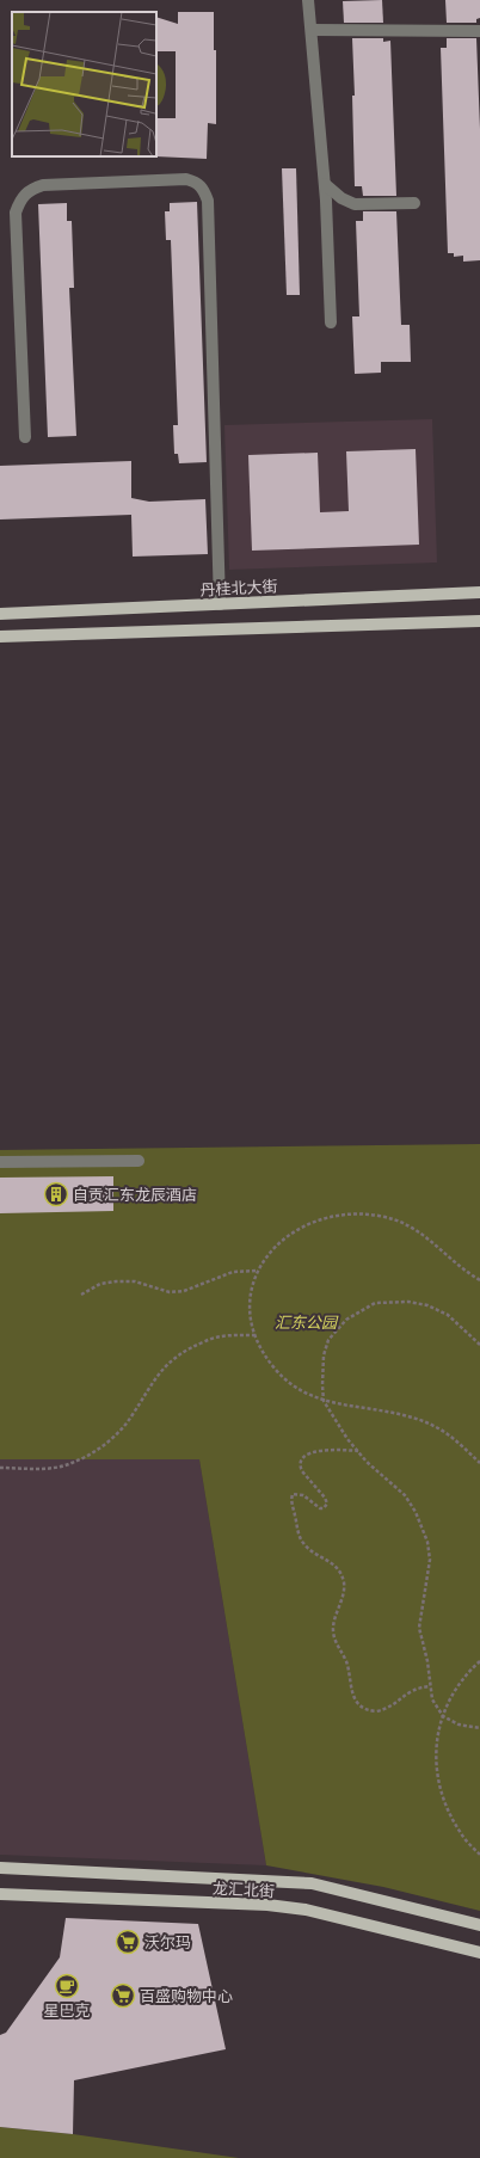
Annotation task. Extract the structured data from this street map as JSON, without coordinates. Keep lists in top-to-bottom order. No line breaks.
{"streets":{"main road":["丹桂北大街","龙汇北街"]},"parks":["汇东公园"],"places":{"building":["自贡汇东龙辰酒店"],"supermarket":["沃尔玛","百盛购物中心"],"cafe":["星巴克"]}}
